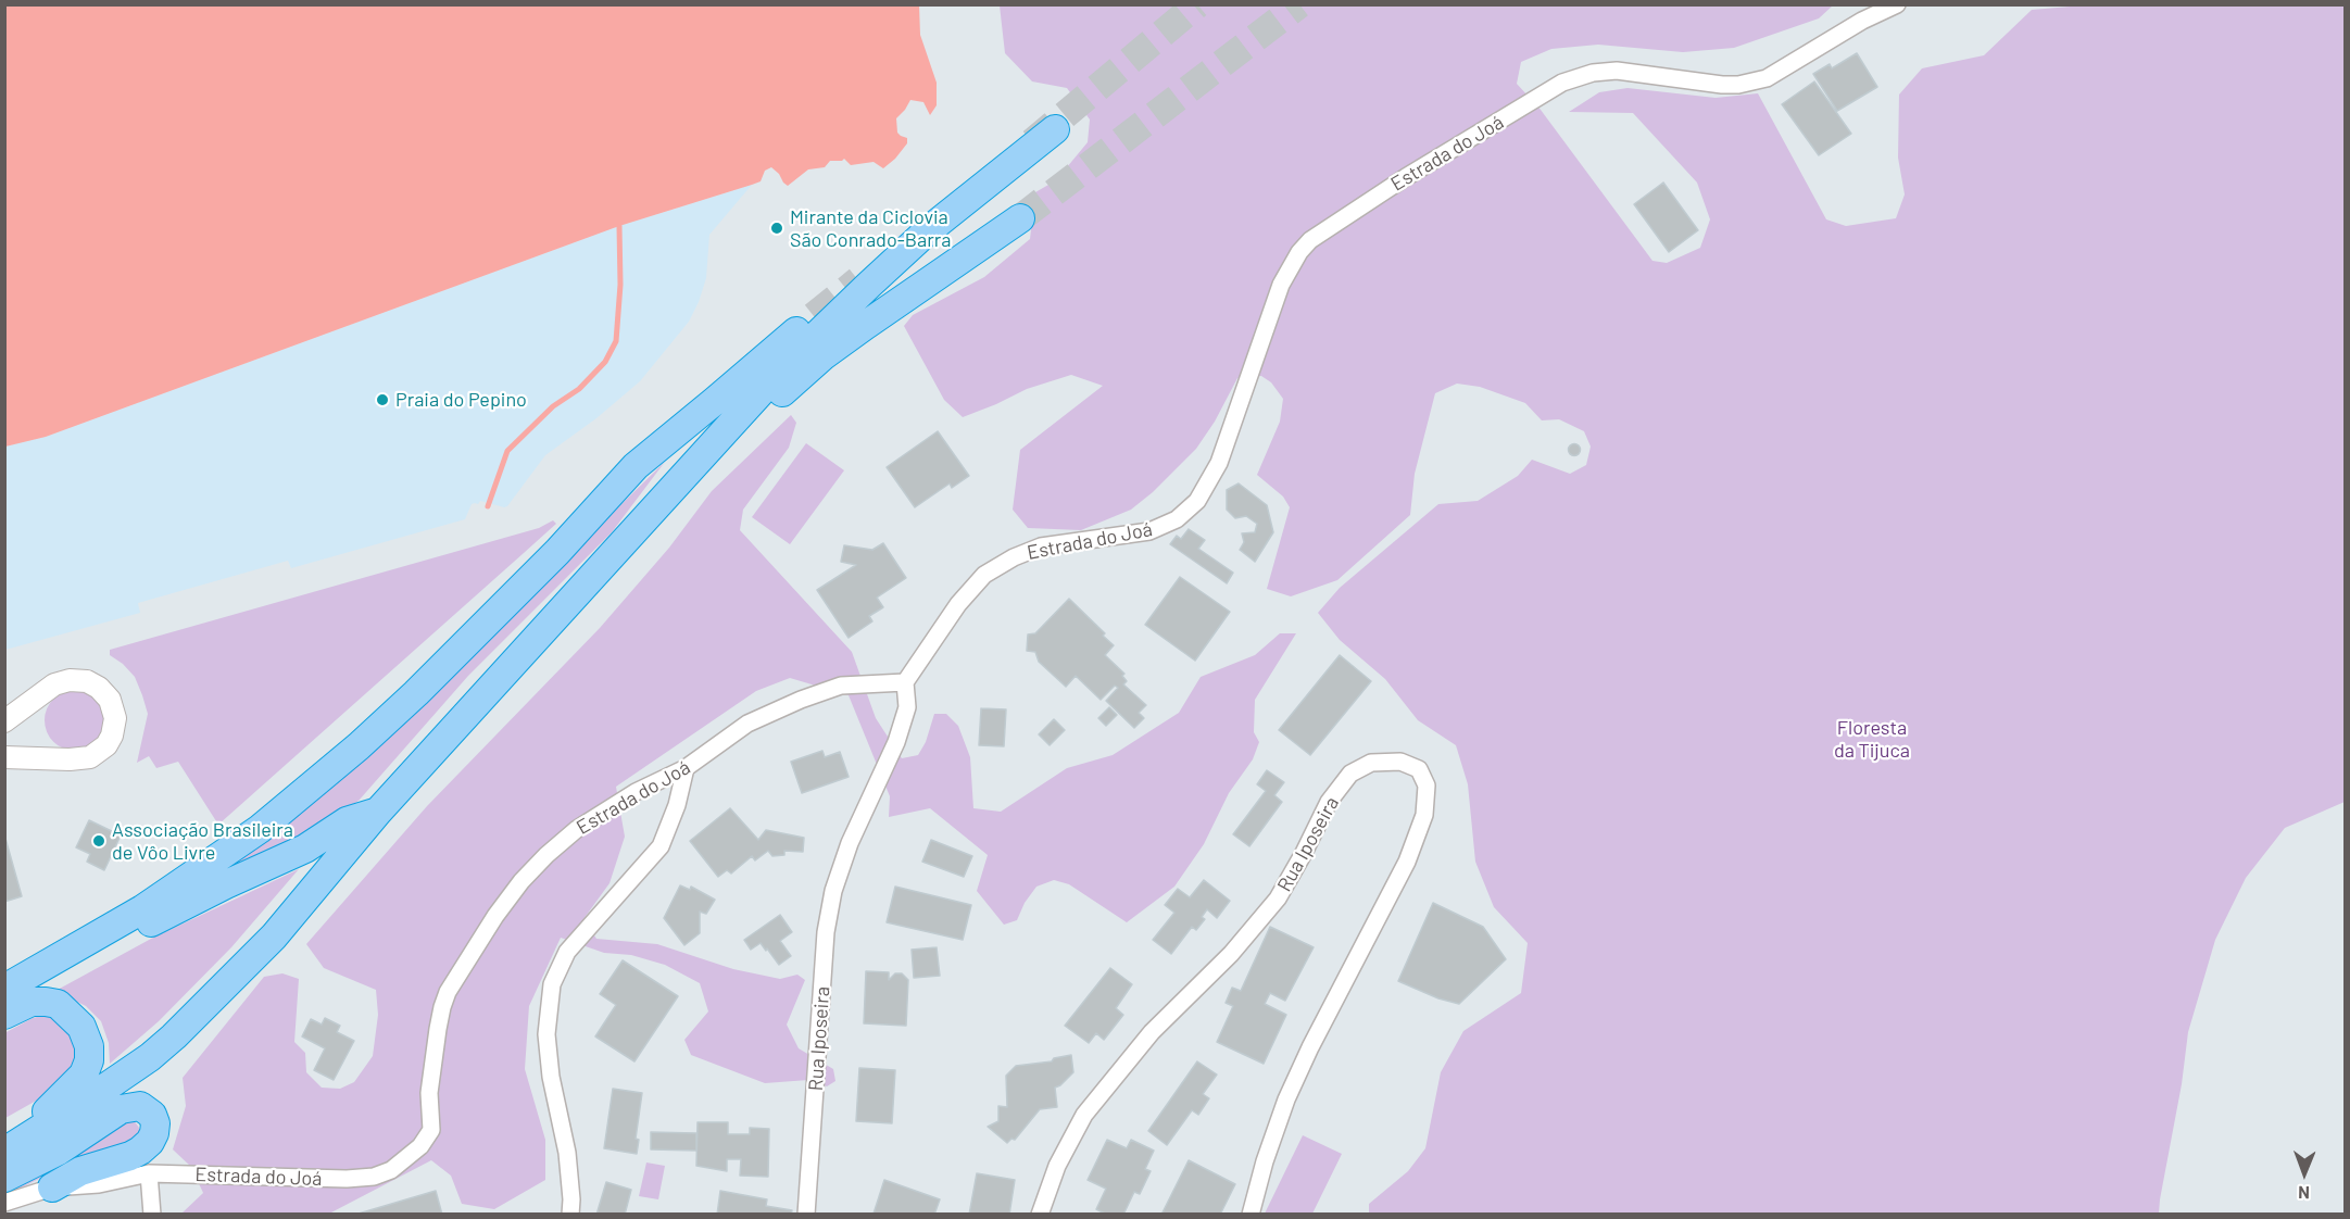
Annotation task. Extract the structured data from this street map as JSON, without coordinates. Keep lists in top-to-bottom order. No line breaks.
{"streets":{"street":["Estrada do Joá","Rua Iposeira"]},"crossings":[["Estrada do Joá","Rua Iposeira"]],"parks":["Floresta da Tijuca"],"places":["Mirante da Ciclovia São Conrado-Barra","Praia do Pepino","Associação Brasileira de Vôo Livre"],"north":"bottom"}
